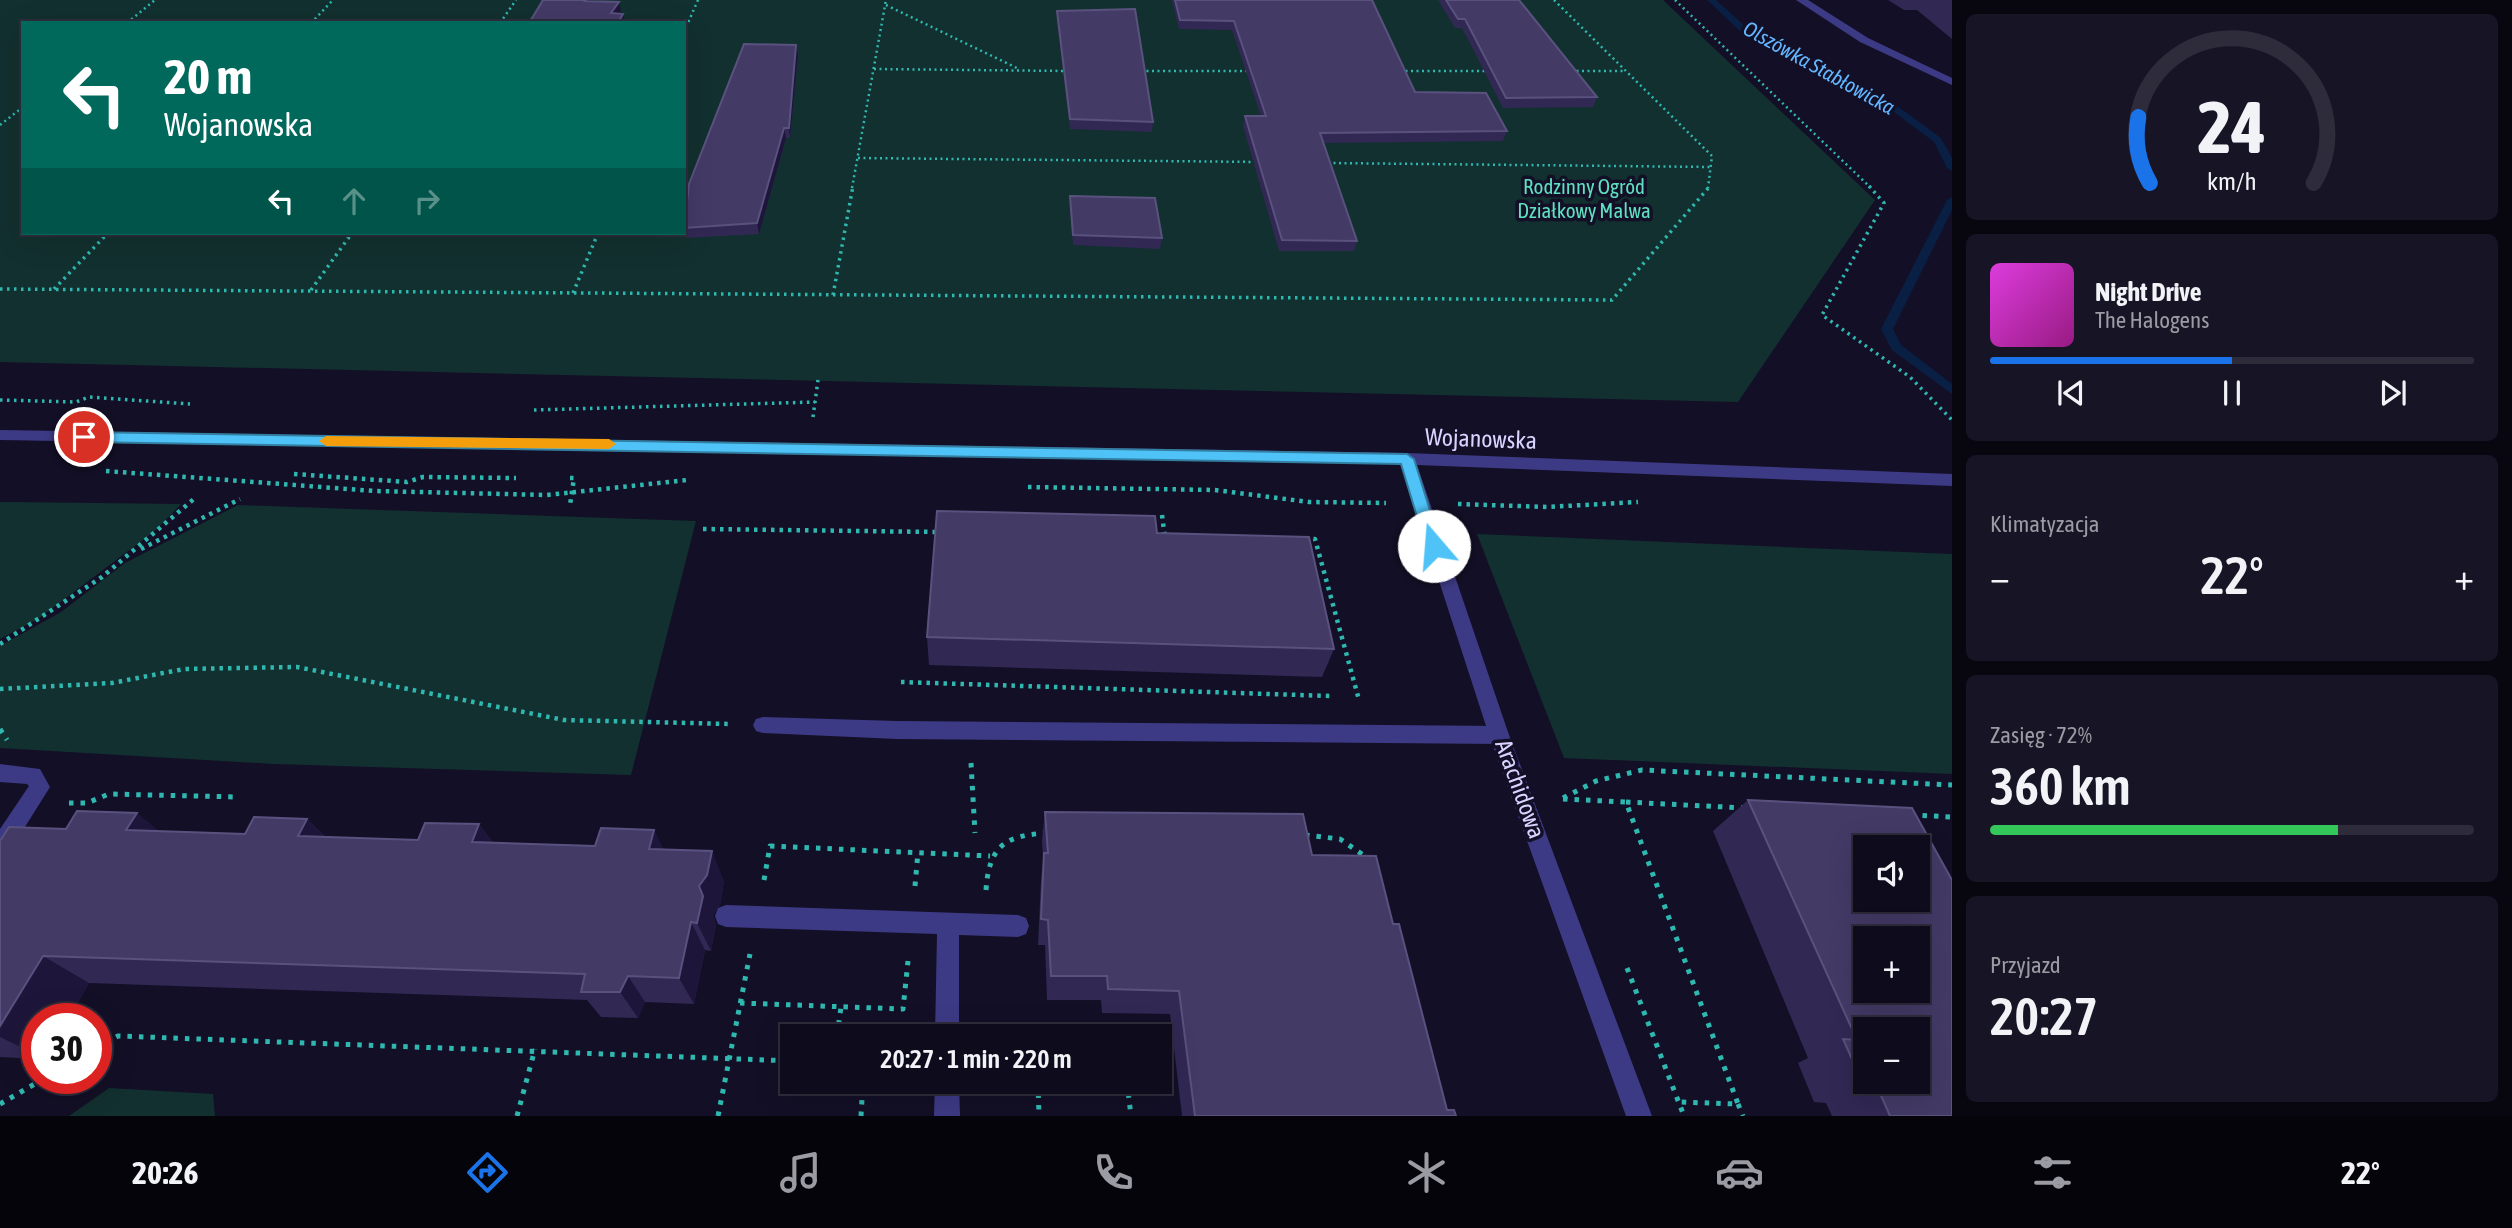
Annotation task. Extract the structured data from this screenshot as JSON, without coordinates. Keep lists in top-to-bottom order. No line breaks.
{"streets":{"street":["Wojanowska","Arachidowa"]},"crossings":[["Wojanowska","Arachidowa"]],"water":["Olszówka Stabłowicka"],"parks":["Rodzinny Ogród Działkowy Malwa"],"page":{"turn":["20 m","Wojanowska"],"song":["Night Drive","The Halogens"],"tile":["Klimatyzacja",["Zasięg · 72%","360 km"],["Przyjazd","20:27"]],"heat":["−","22°","+"],"map_buttons":["+","−"],"limit":"30","trip":"20:27 · 1 min · 220 m","tabs":["20:26","22°"],"gauge":["24","km/h"]}}
